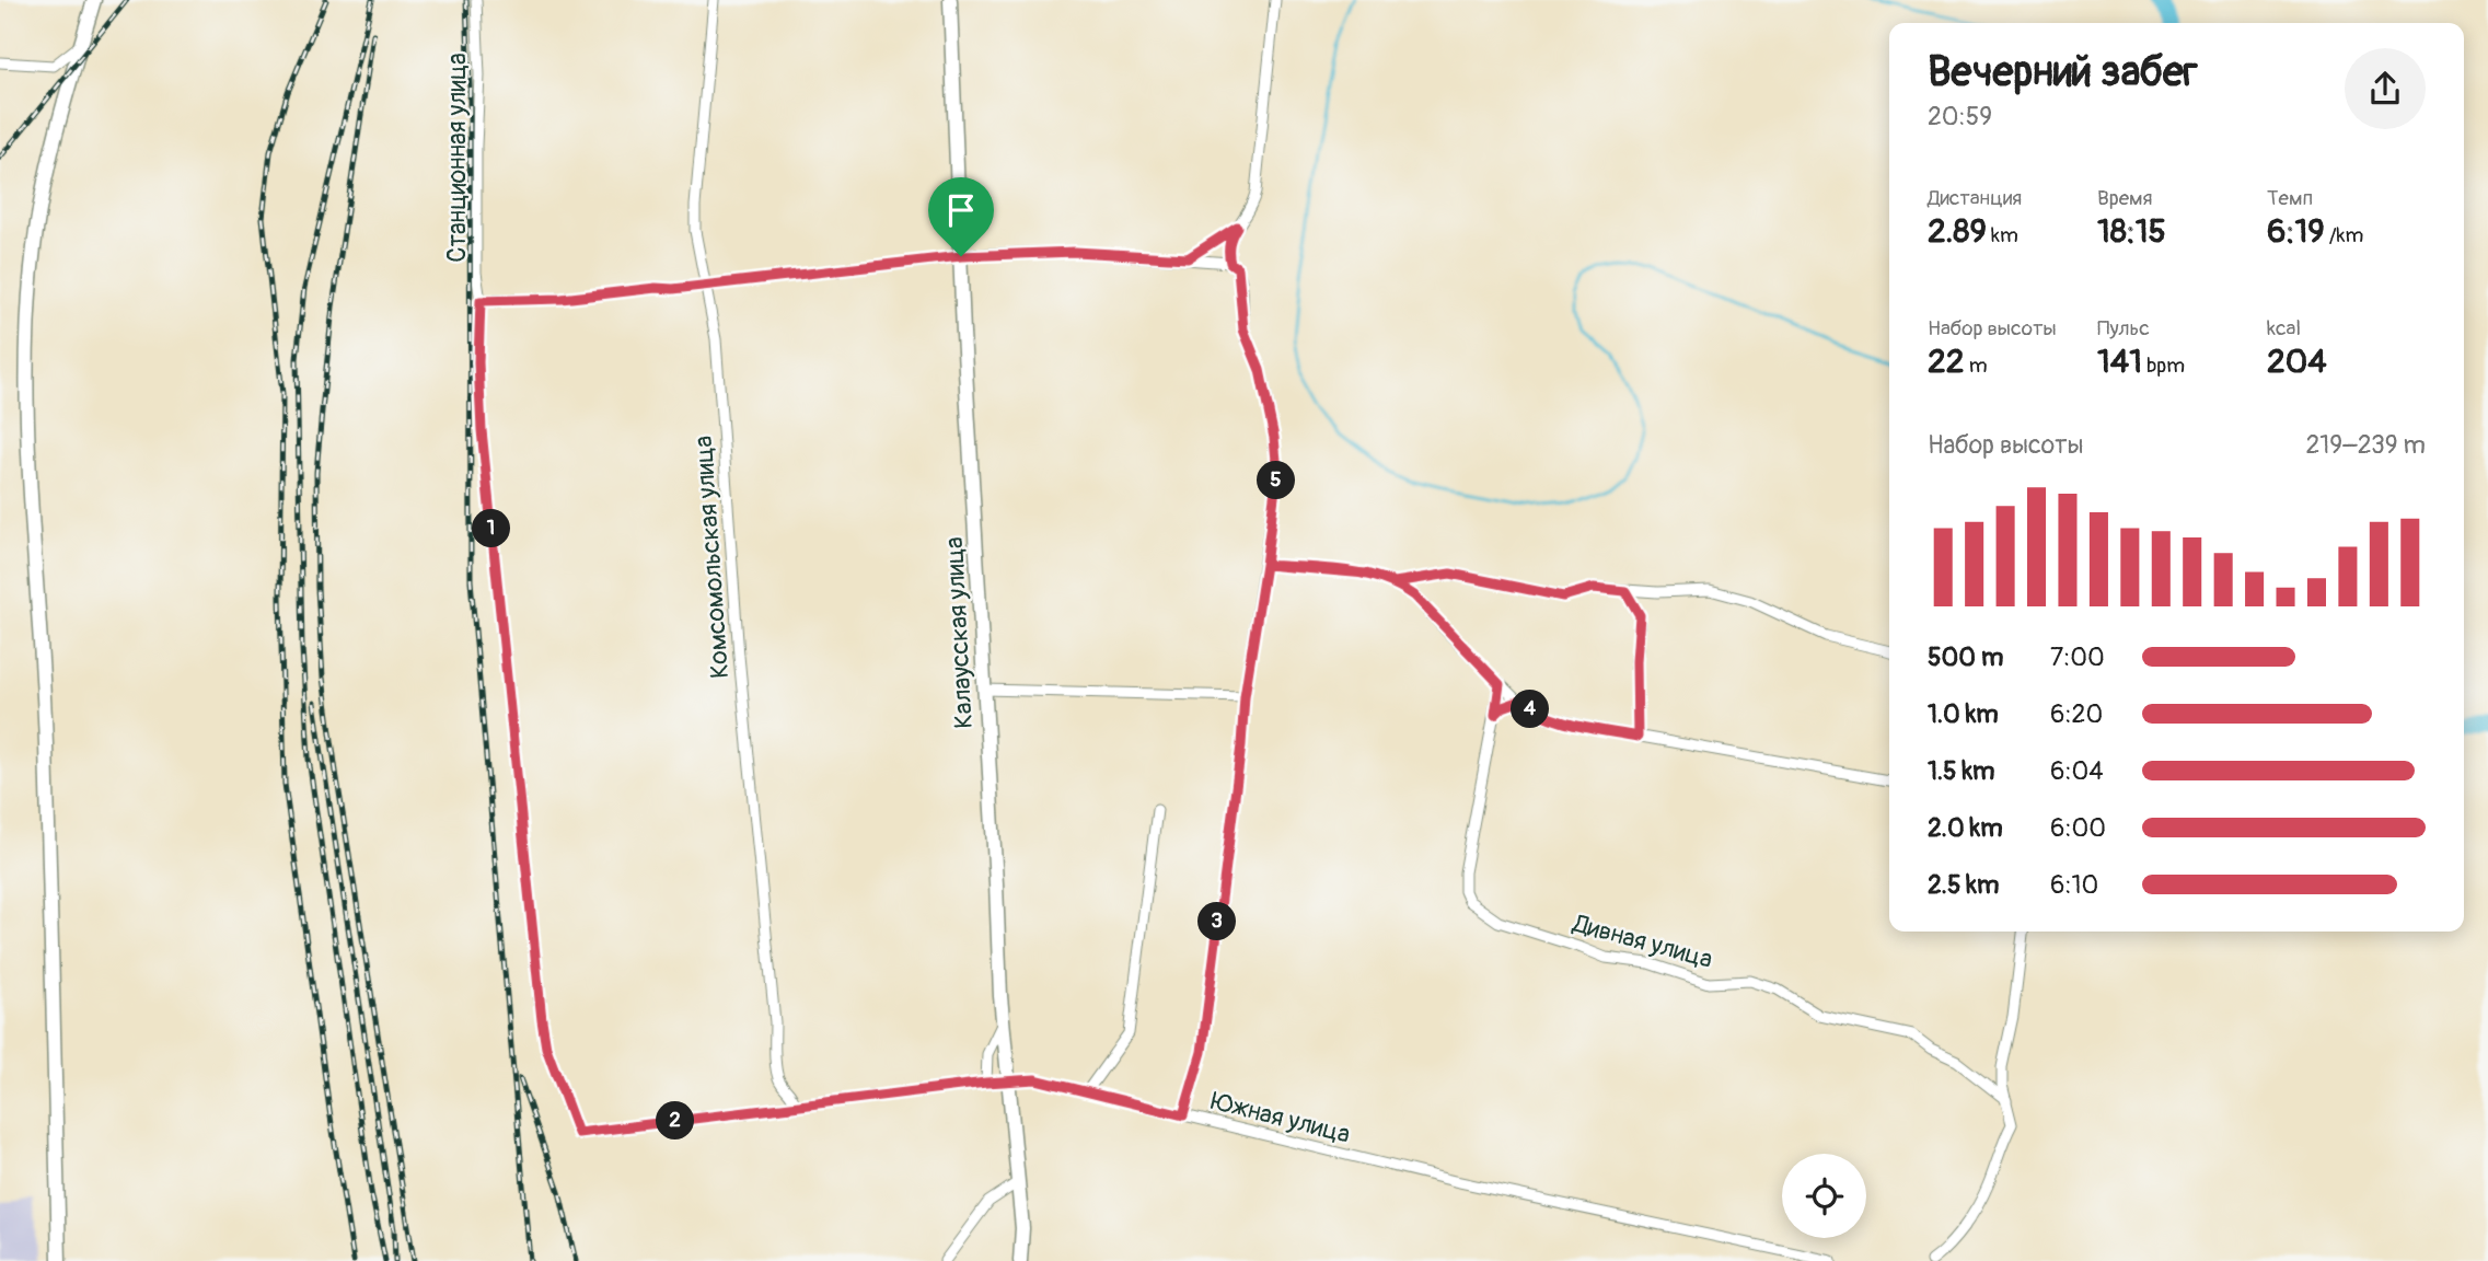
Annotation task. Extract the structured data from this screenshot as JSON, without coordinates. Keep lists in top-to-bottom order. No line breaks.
{"streets":{"street":["Станционная улица","Комсомольская улица","Калаусская улица","Дивная улица","Южная улица"]},"crossings":[["Станционная улица","Южная улица"],["Комсомольская улица","Южная улица"],["Калаусская улица","Южная улица"]],"page":{"heading":["Вечерний забег","20:59"],"stats":[["Дистанция","2.89 km"],["Время","18:15"],["Темп","6:19 /km"],["Набор высоты","22 m"],["Пульс","141 bpm"],["kcal","204"]],"chart":["Набор высоты","219–239 m"],"pins":["5","1","4","3","2"],"list":[{"name":"500 m","note":"7:00"},{"name":"1.0 km","note":"6:20"},{"name":"1.5 km","note":"6:04"},{"name":"2.0 km","note":"6:00"},{"name":"2.5 km","note":"6:10"}]}}
